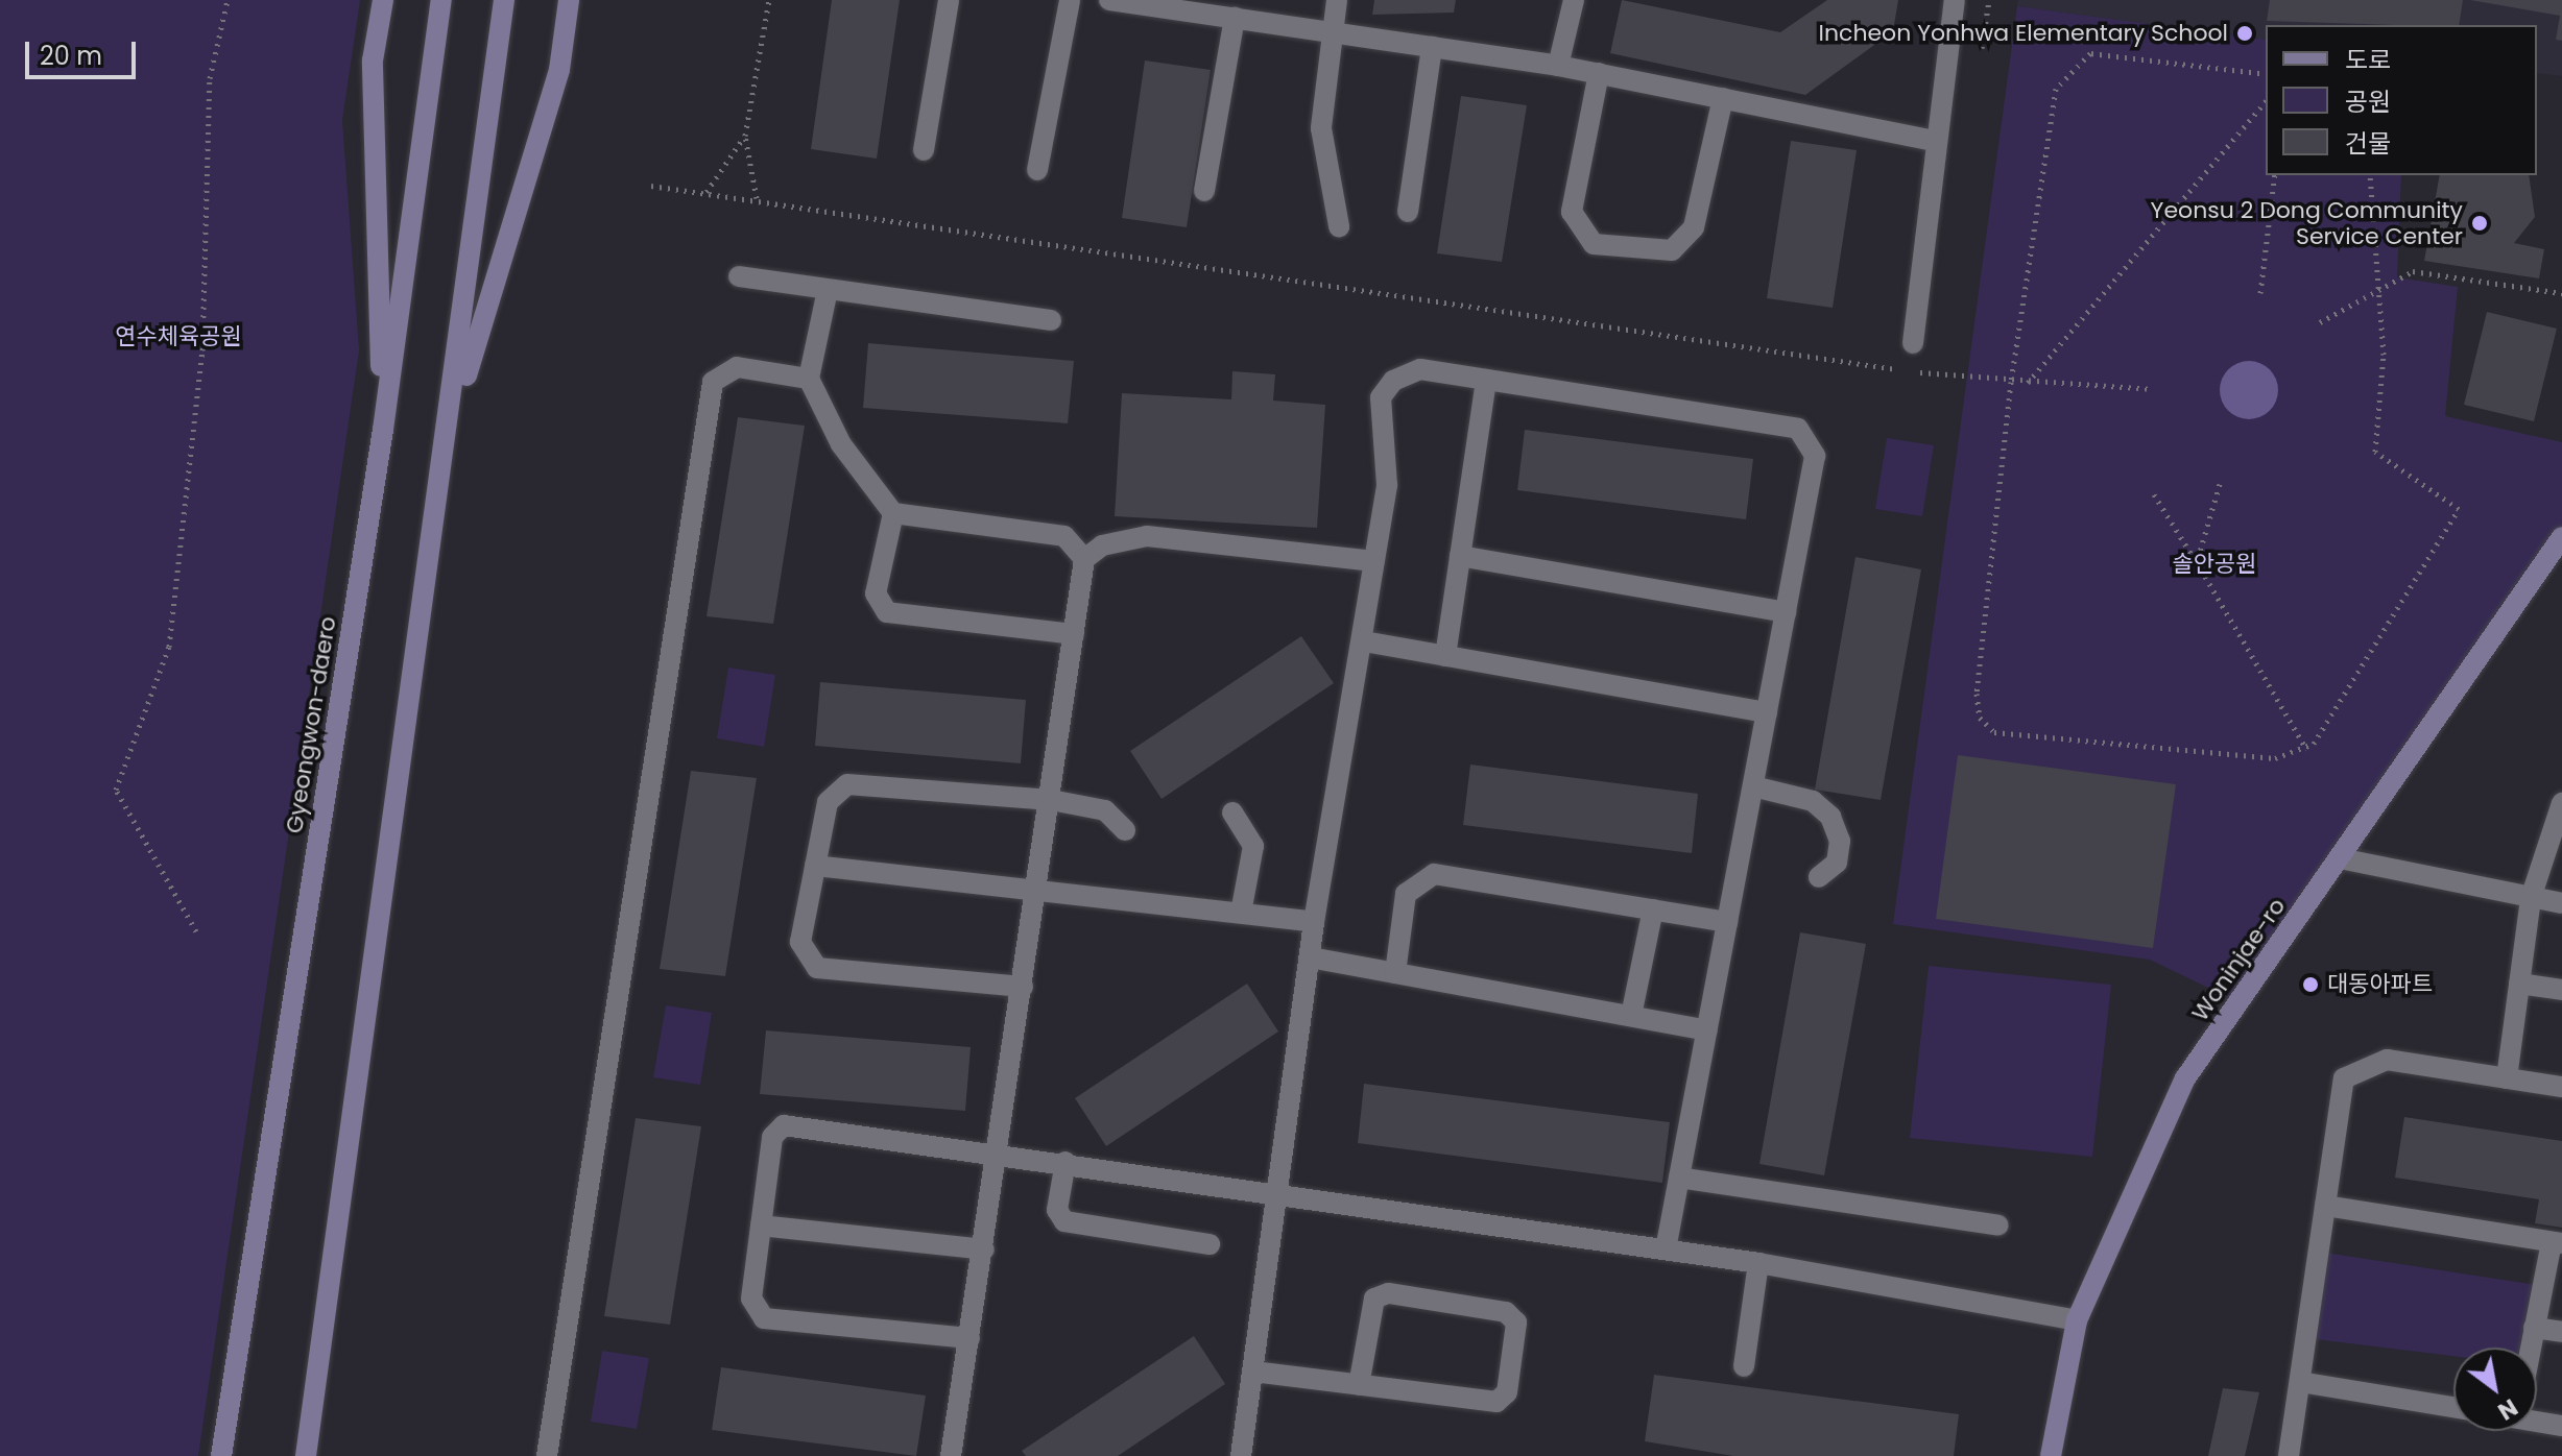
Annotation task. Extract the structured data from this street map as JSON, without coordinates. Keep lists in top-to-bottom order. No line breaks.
{"streets":{"main road":["Gyeongwon-daero","Woninjae-ro"]},"parks":["연수체육공원","솔안공원"],"places":["Incheon Yonhwa Elementary School","Yeonsu 2 Dong Community Service Center","대동아파트"],"legend":["도로","공원","건물"],"scale_bar":"20 m","north":"bottom right"}
